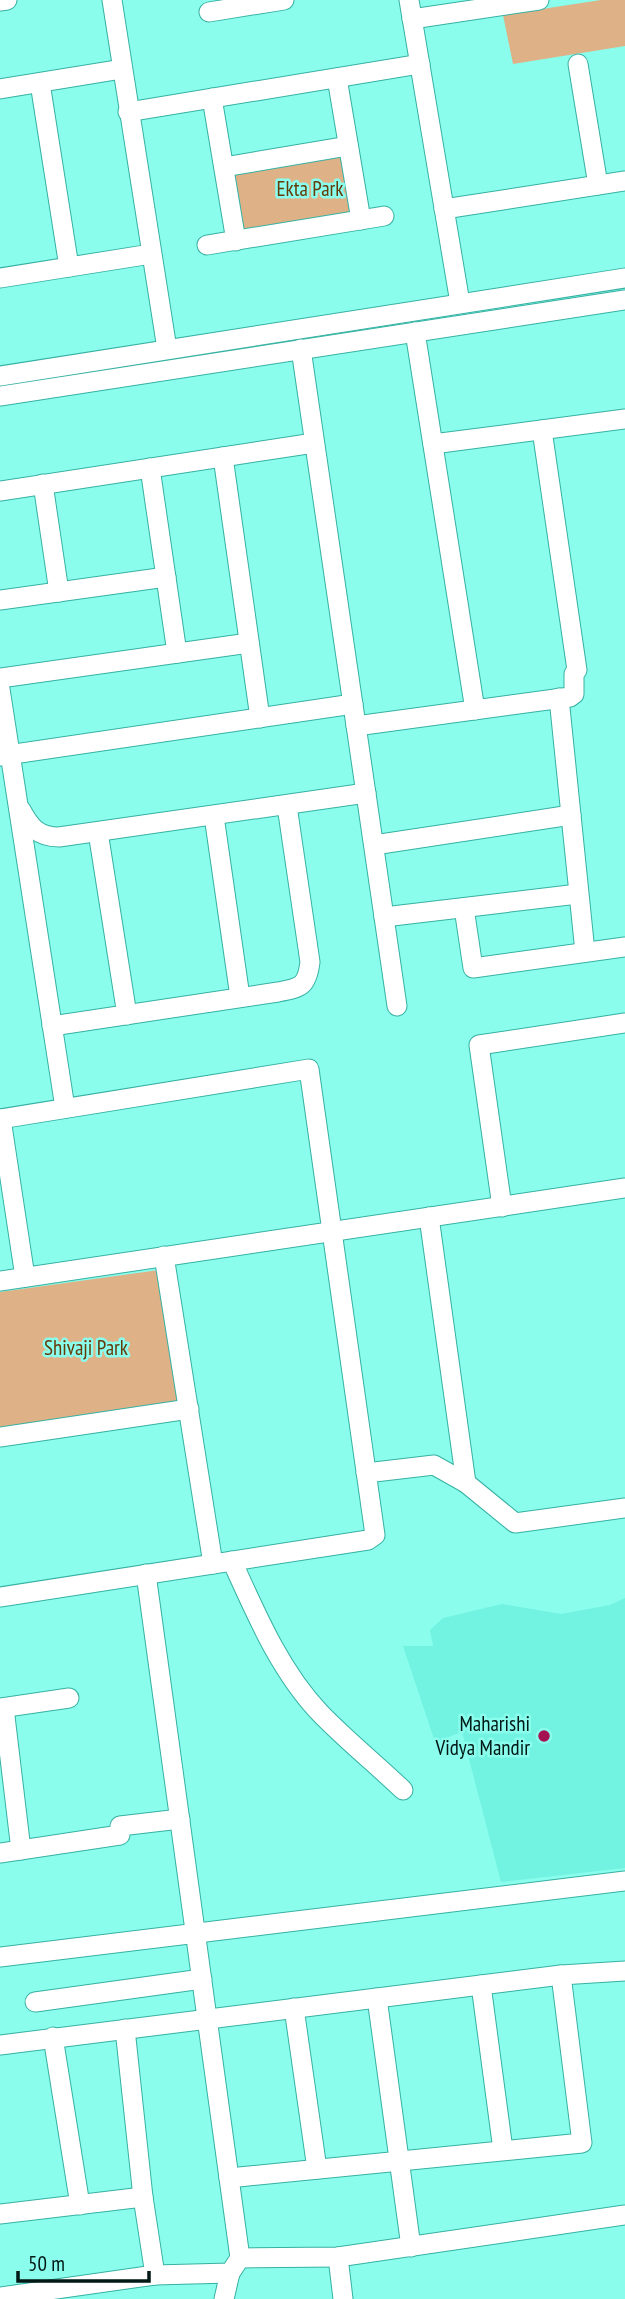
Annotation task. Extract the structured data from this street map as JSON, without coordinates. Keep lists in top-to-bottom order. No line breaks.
{"parks":["Ekta Park","Shivaji Park"],"places":["Maharishi Vidya Mandir"],"scale_bar":"50 m"}
